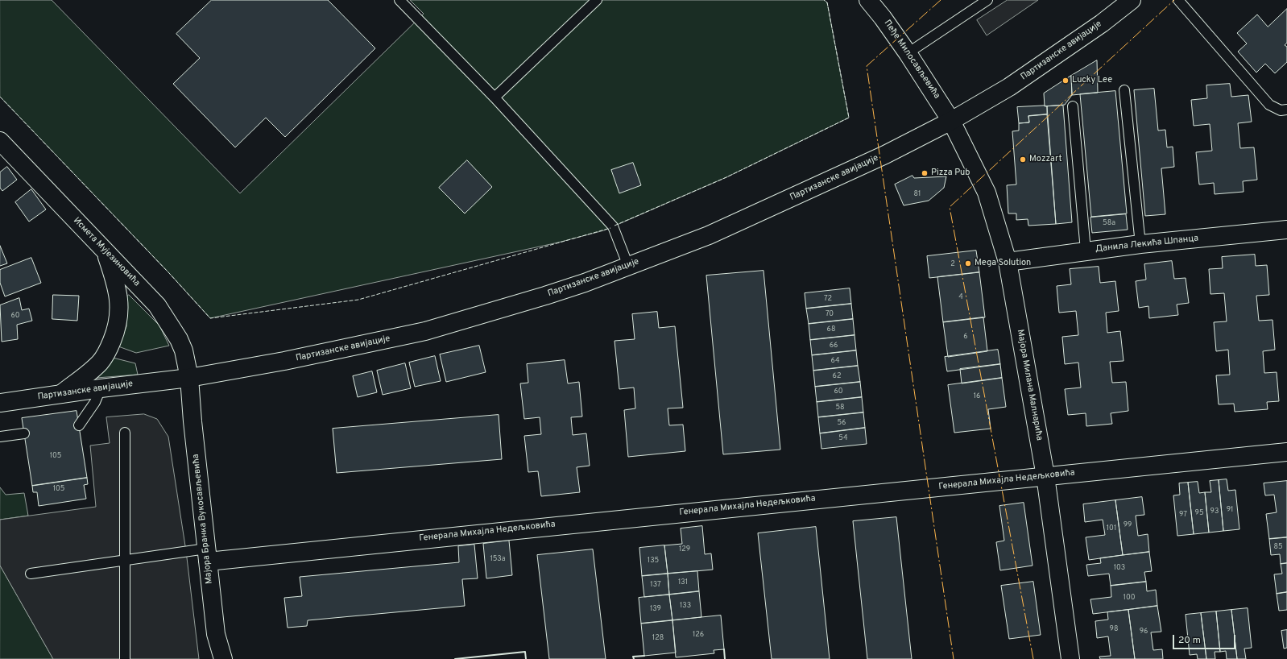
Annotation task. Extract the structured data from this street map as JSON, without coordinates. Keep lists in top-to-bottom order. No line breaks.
{"streets":{"street":["Партизанске авијације","Пеђе Милосављевића","Данила Лекића Шпанца","Исмета Мујезиновића","Мајора Милана Малнарића","Генерала Михајла Недељковића","Мајора Бранка Вукосављевића"]},"crossings":[["Партизанске авијације","Пеђе Милосављевића"],["Партизанске авијације","Исмета Мујезиновића"],["Партизанске авијације","Мајора Милана Малнарића"],["Партизанске авијације","Мајора Бранка Вукосављевића"],["Пеђе Милосављевића","Мајора Милана Малнарића"],["Данила Лекића Шпанца","Мајора Милана Малнарића"],["Исмета Мујезиновића","Мајора Бранка Вукосављевића"],["Мајора Милана Малнарића","Генерала Михајла Недељковића"],["Генерала Михајла Недељковића","Мајора Бранка Вукосављевића"]],"places":["Lucky Lee","Mozzart","Pizza Pub","Mega Solution"],"house_numbers":["81","58a","2","4","72","70","60","68","6","66","64","62","60","16","58","56","54","105","105","91","93","95","97","99","101","85","129","153a","135","103","131","137","100","133","139","98","96","126","128"],"scale_bar":"20 m"}
